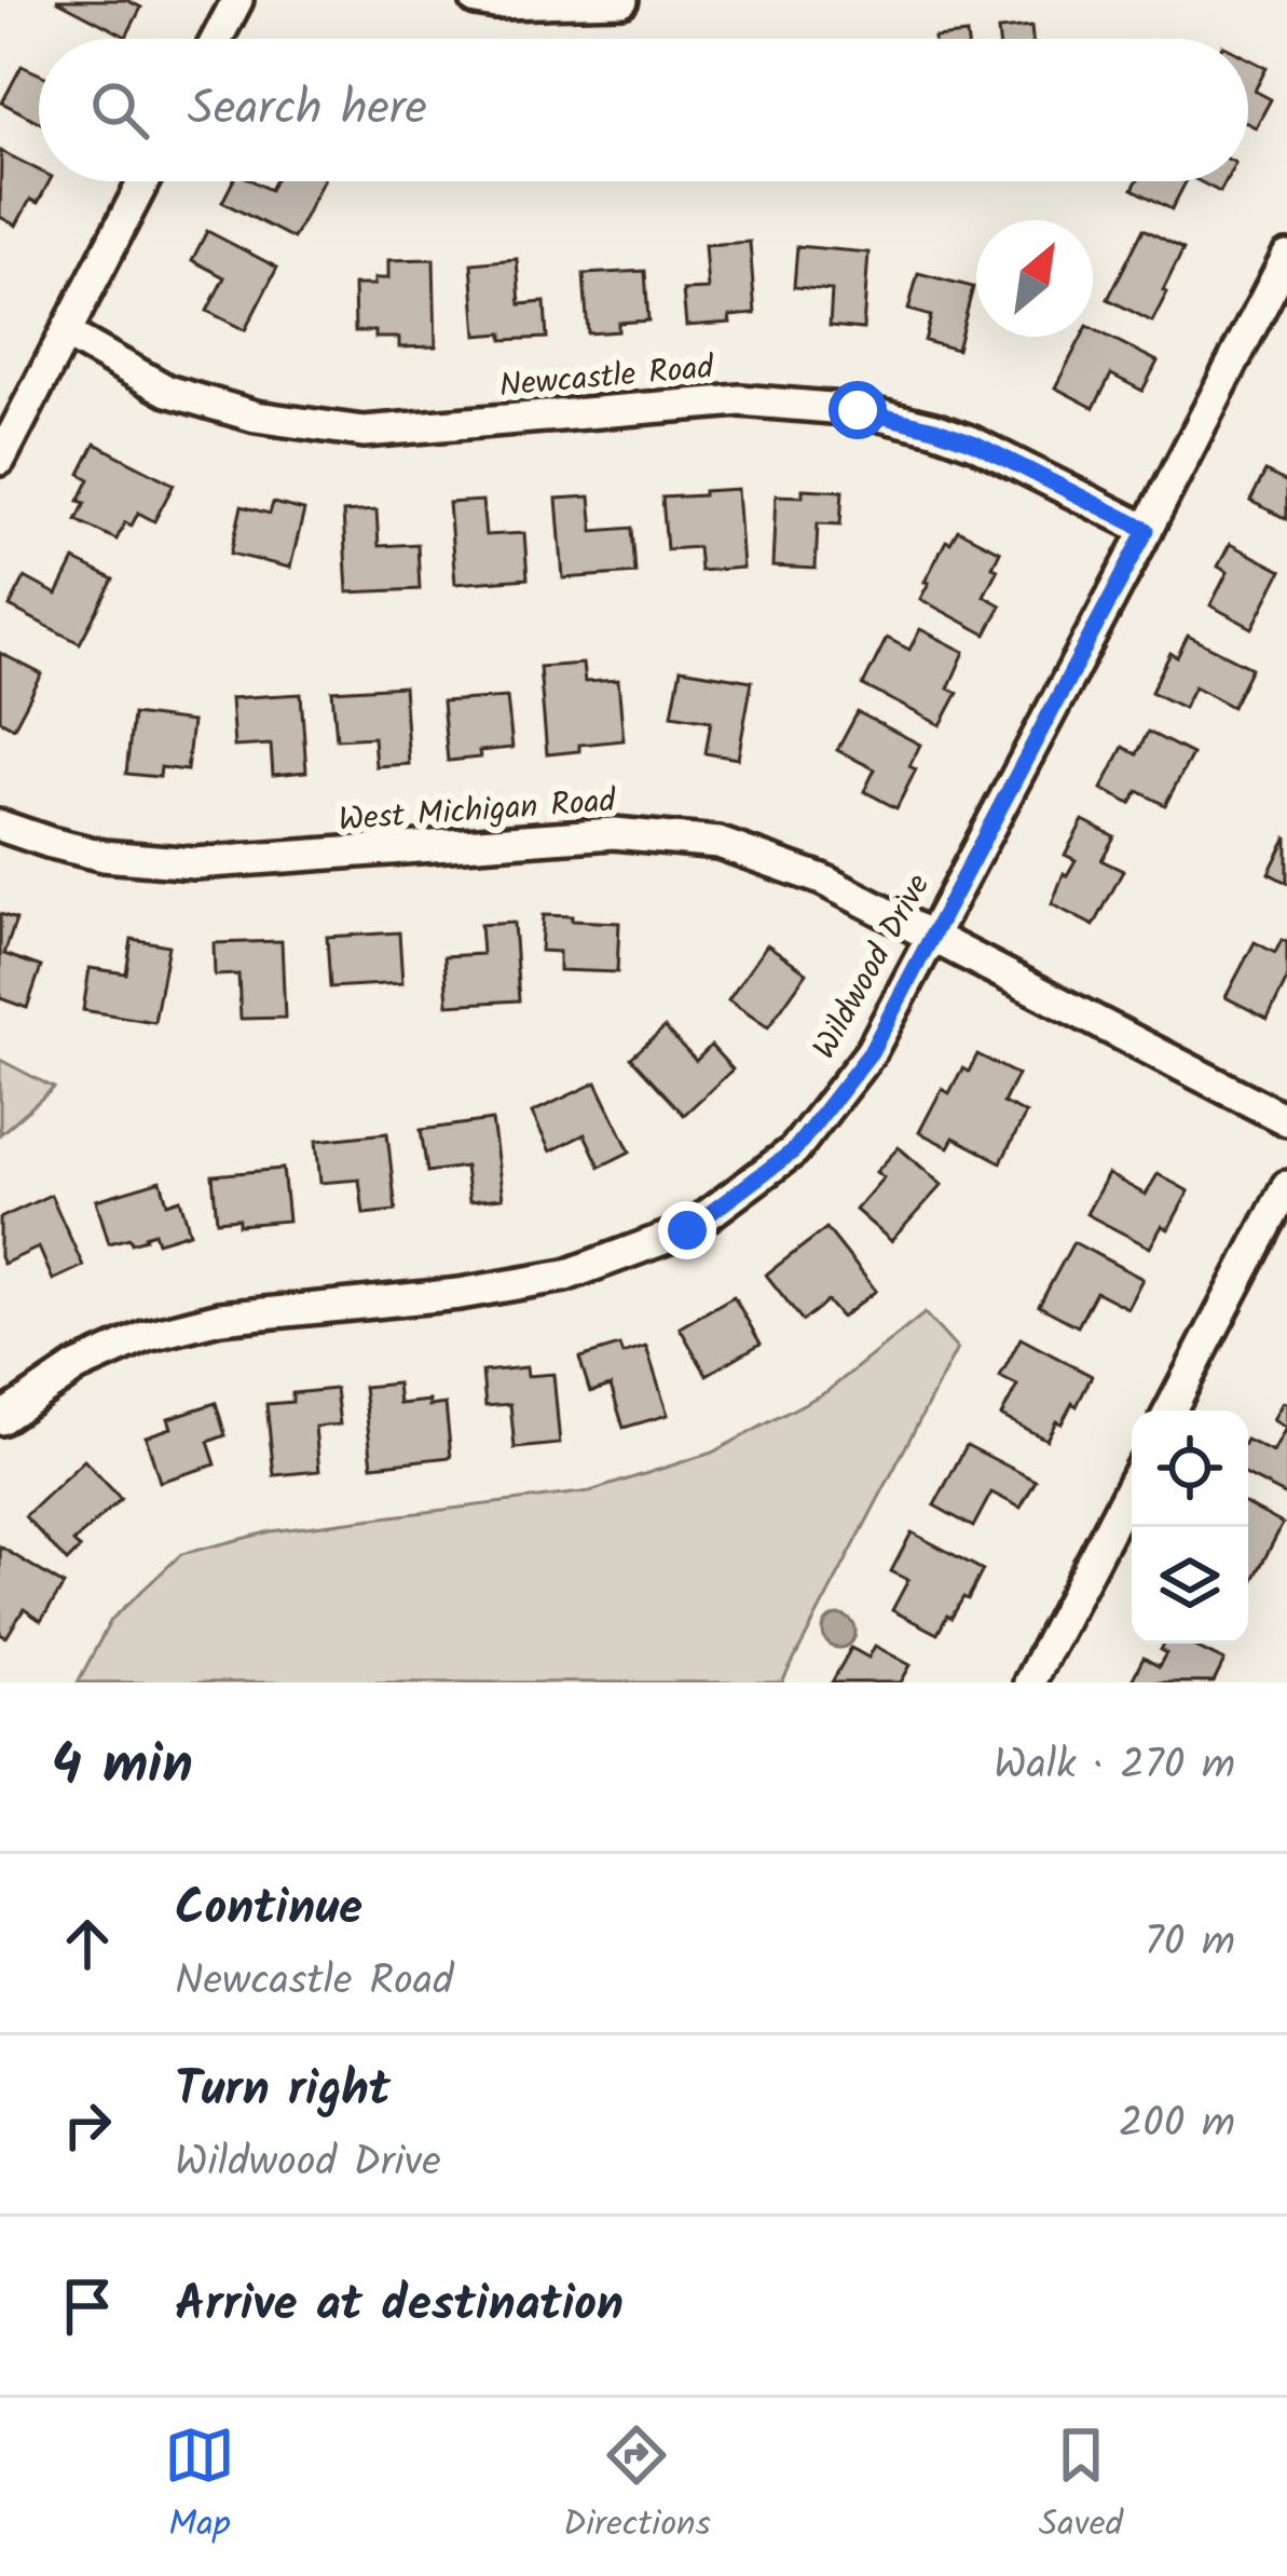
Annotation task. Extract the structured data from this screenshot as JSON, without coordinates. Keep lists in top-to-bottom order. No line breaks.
{"streets":{"street":["Newcastle Road","West Michigan Road","Wildwood Drive"]},"crossings":[["Newcastle Road","Wildwood Drive"],["West Michigan Road","Wildwood Drive"]],"north":"top right","page":{"search":"Search here","heading":["4 min","Walk · 270 m"],"list":[["Continue","Newcastle Road","70 m"],["Turn right","Wildwood Drive","200 m"],"Arrive at destination"],"nav":["Map","Directions","Saved"]}}
